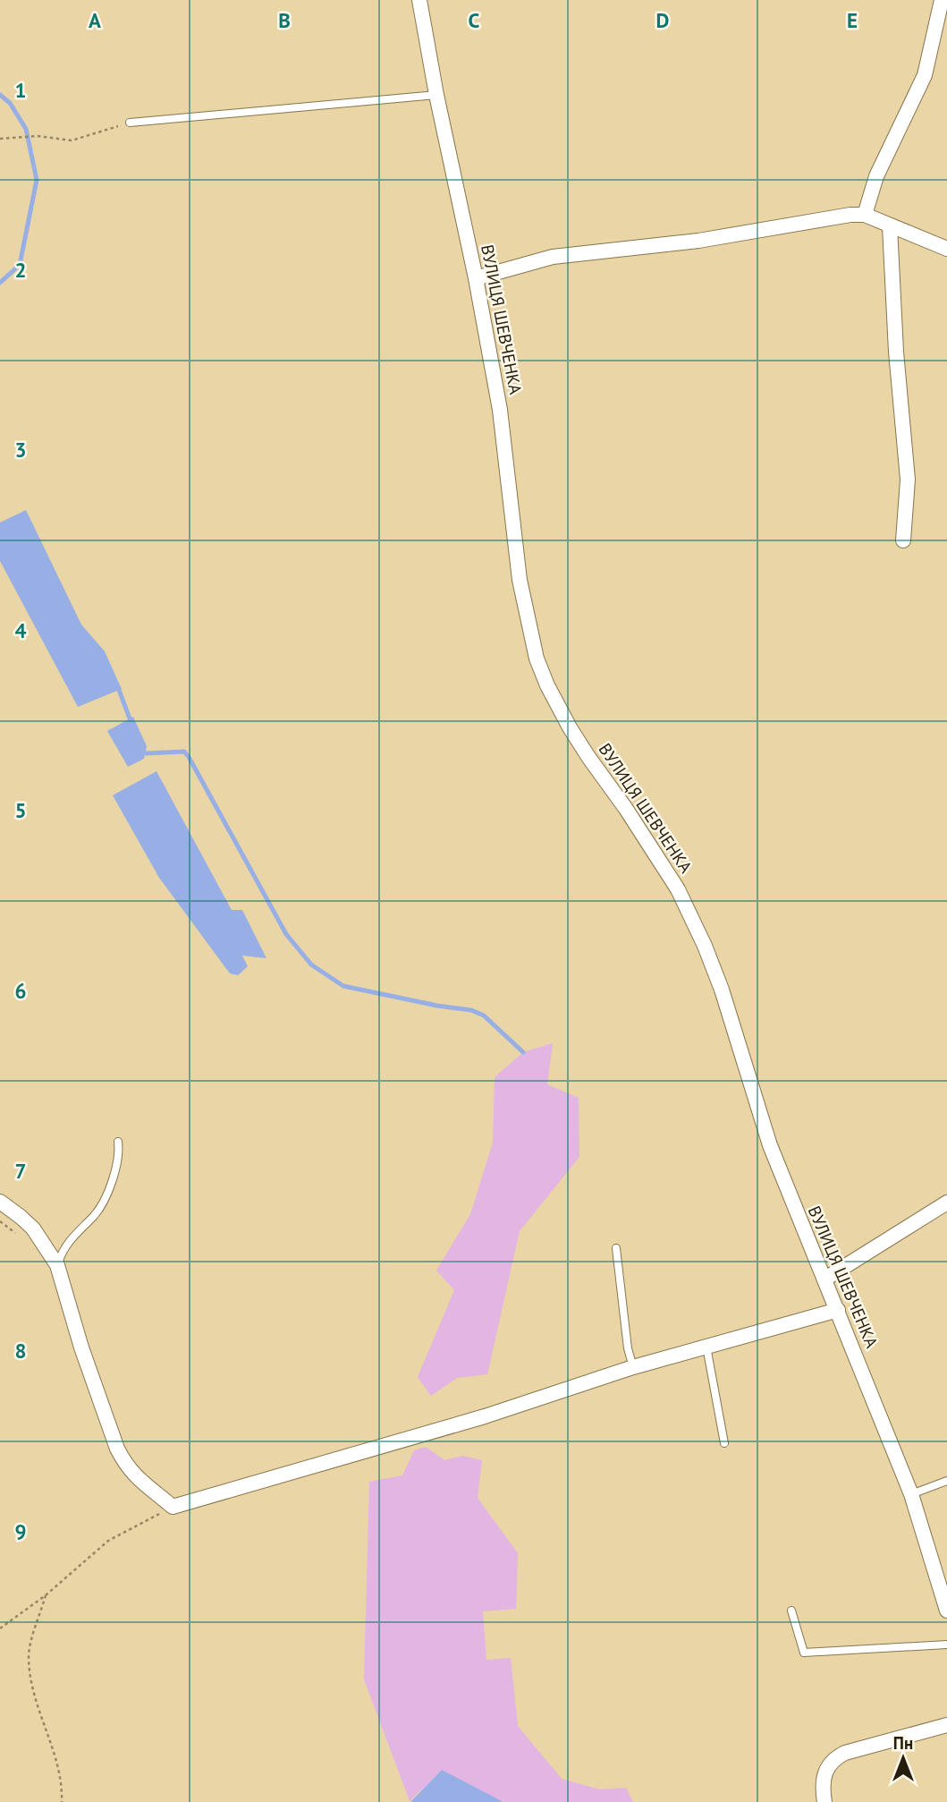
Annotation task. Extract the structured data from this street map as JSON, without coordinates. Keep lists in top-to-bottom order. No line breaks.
{"streets":{"street":["ВУЛИЦЯ ШЕВЧЕНКА"]},"north":"top","grid":{"columns":["A","B","C","D","E"],"rows":["1","2","3","4","5","6","7","8","9"]}}
